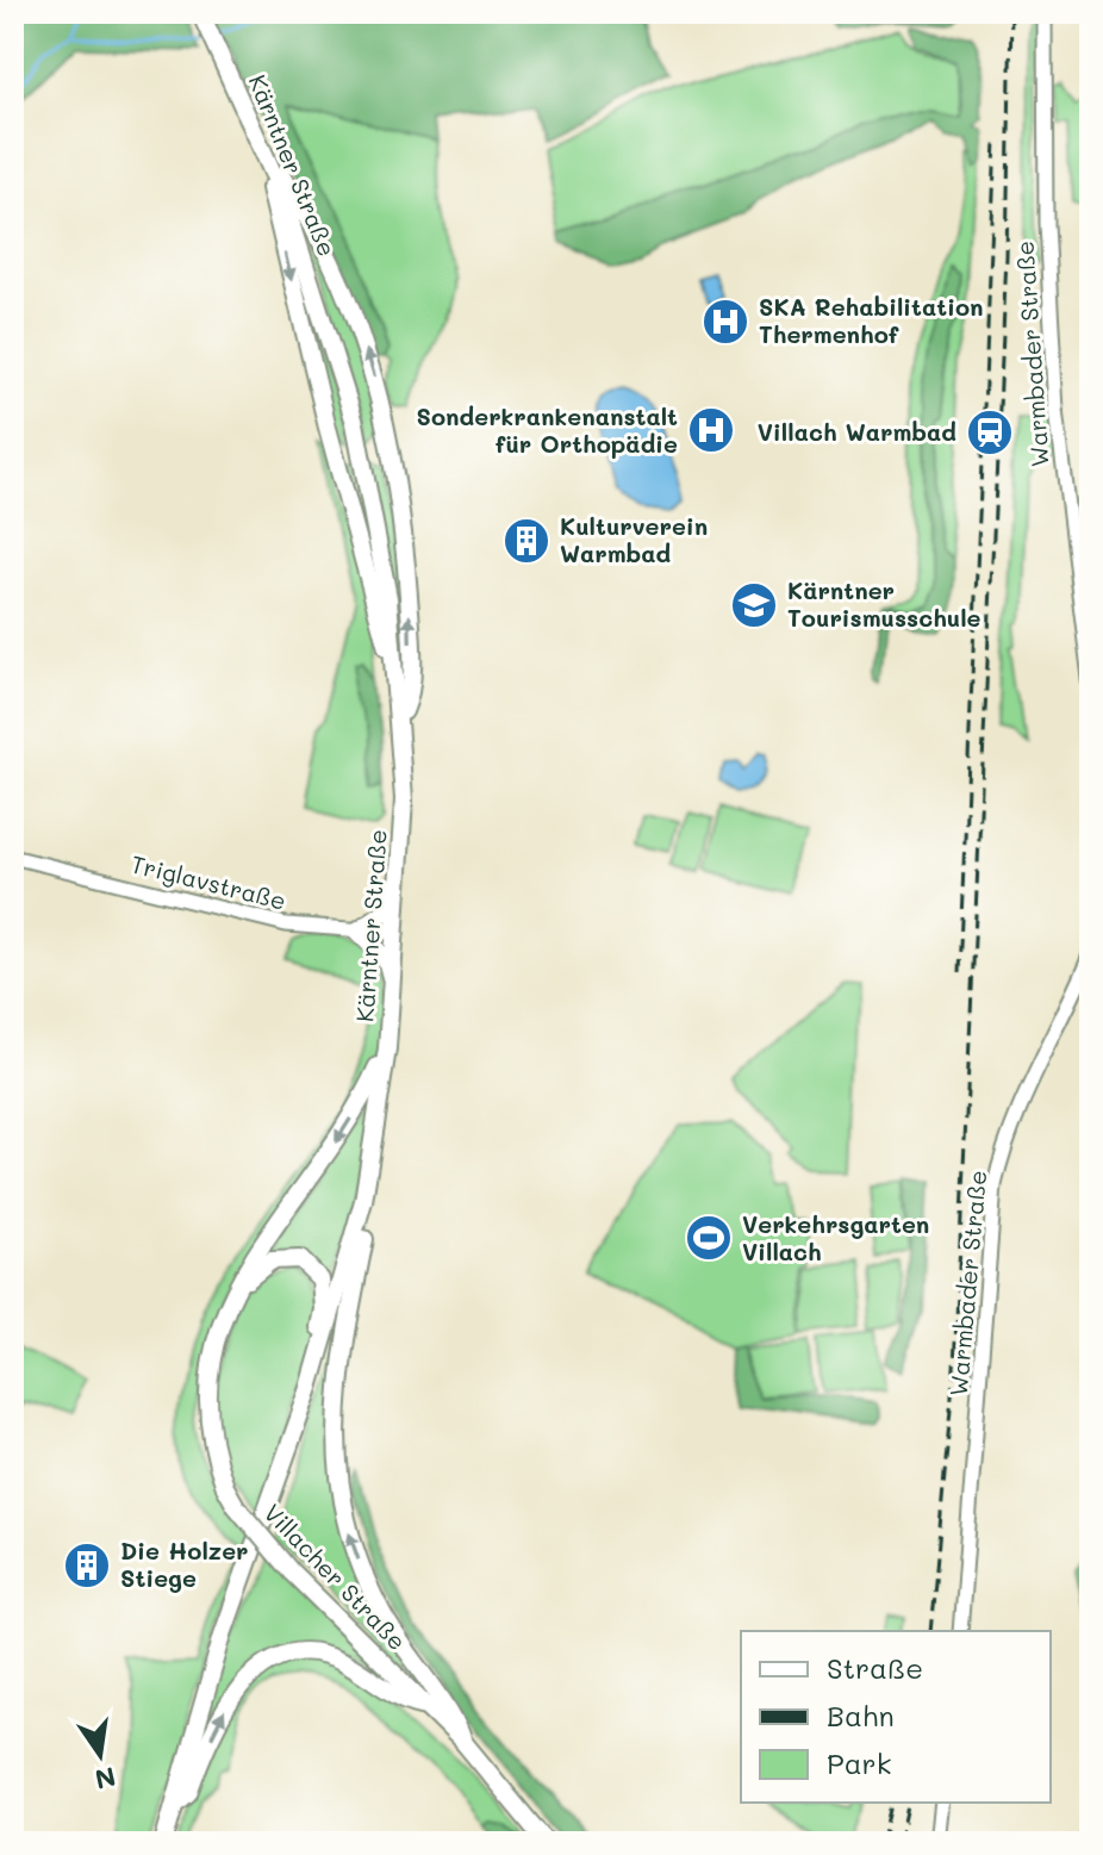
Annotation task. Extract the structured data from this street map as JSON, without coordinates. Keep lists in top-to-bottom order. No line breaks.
{"streets":{"main road":["Kärntner Straße","Villacher Straße"],"street":["Warmbader Straße","Triglavstraße"]},"crossings":[["Kärntner Straße","Triglavstraße"],["Kärntner Straße","Villacher Straße"]],"places":{"hospital":["SKA Rehabilitation Thermenhof","Sonderkrankenanstalt für Orthopädie"],"station":["Villach Warmbad"],"building":["Kulturverein Warmbad","Die Holzer Stiege"],"school or university":["Kärntner Tourismusschule"],"sports":["Verkehrsgarten Villach"]},"legend":["Straße","Bahn","Park"],"north":"bottom"}
